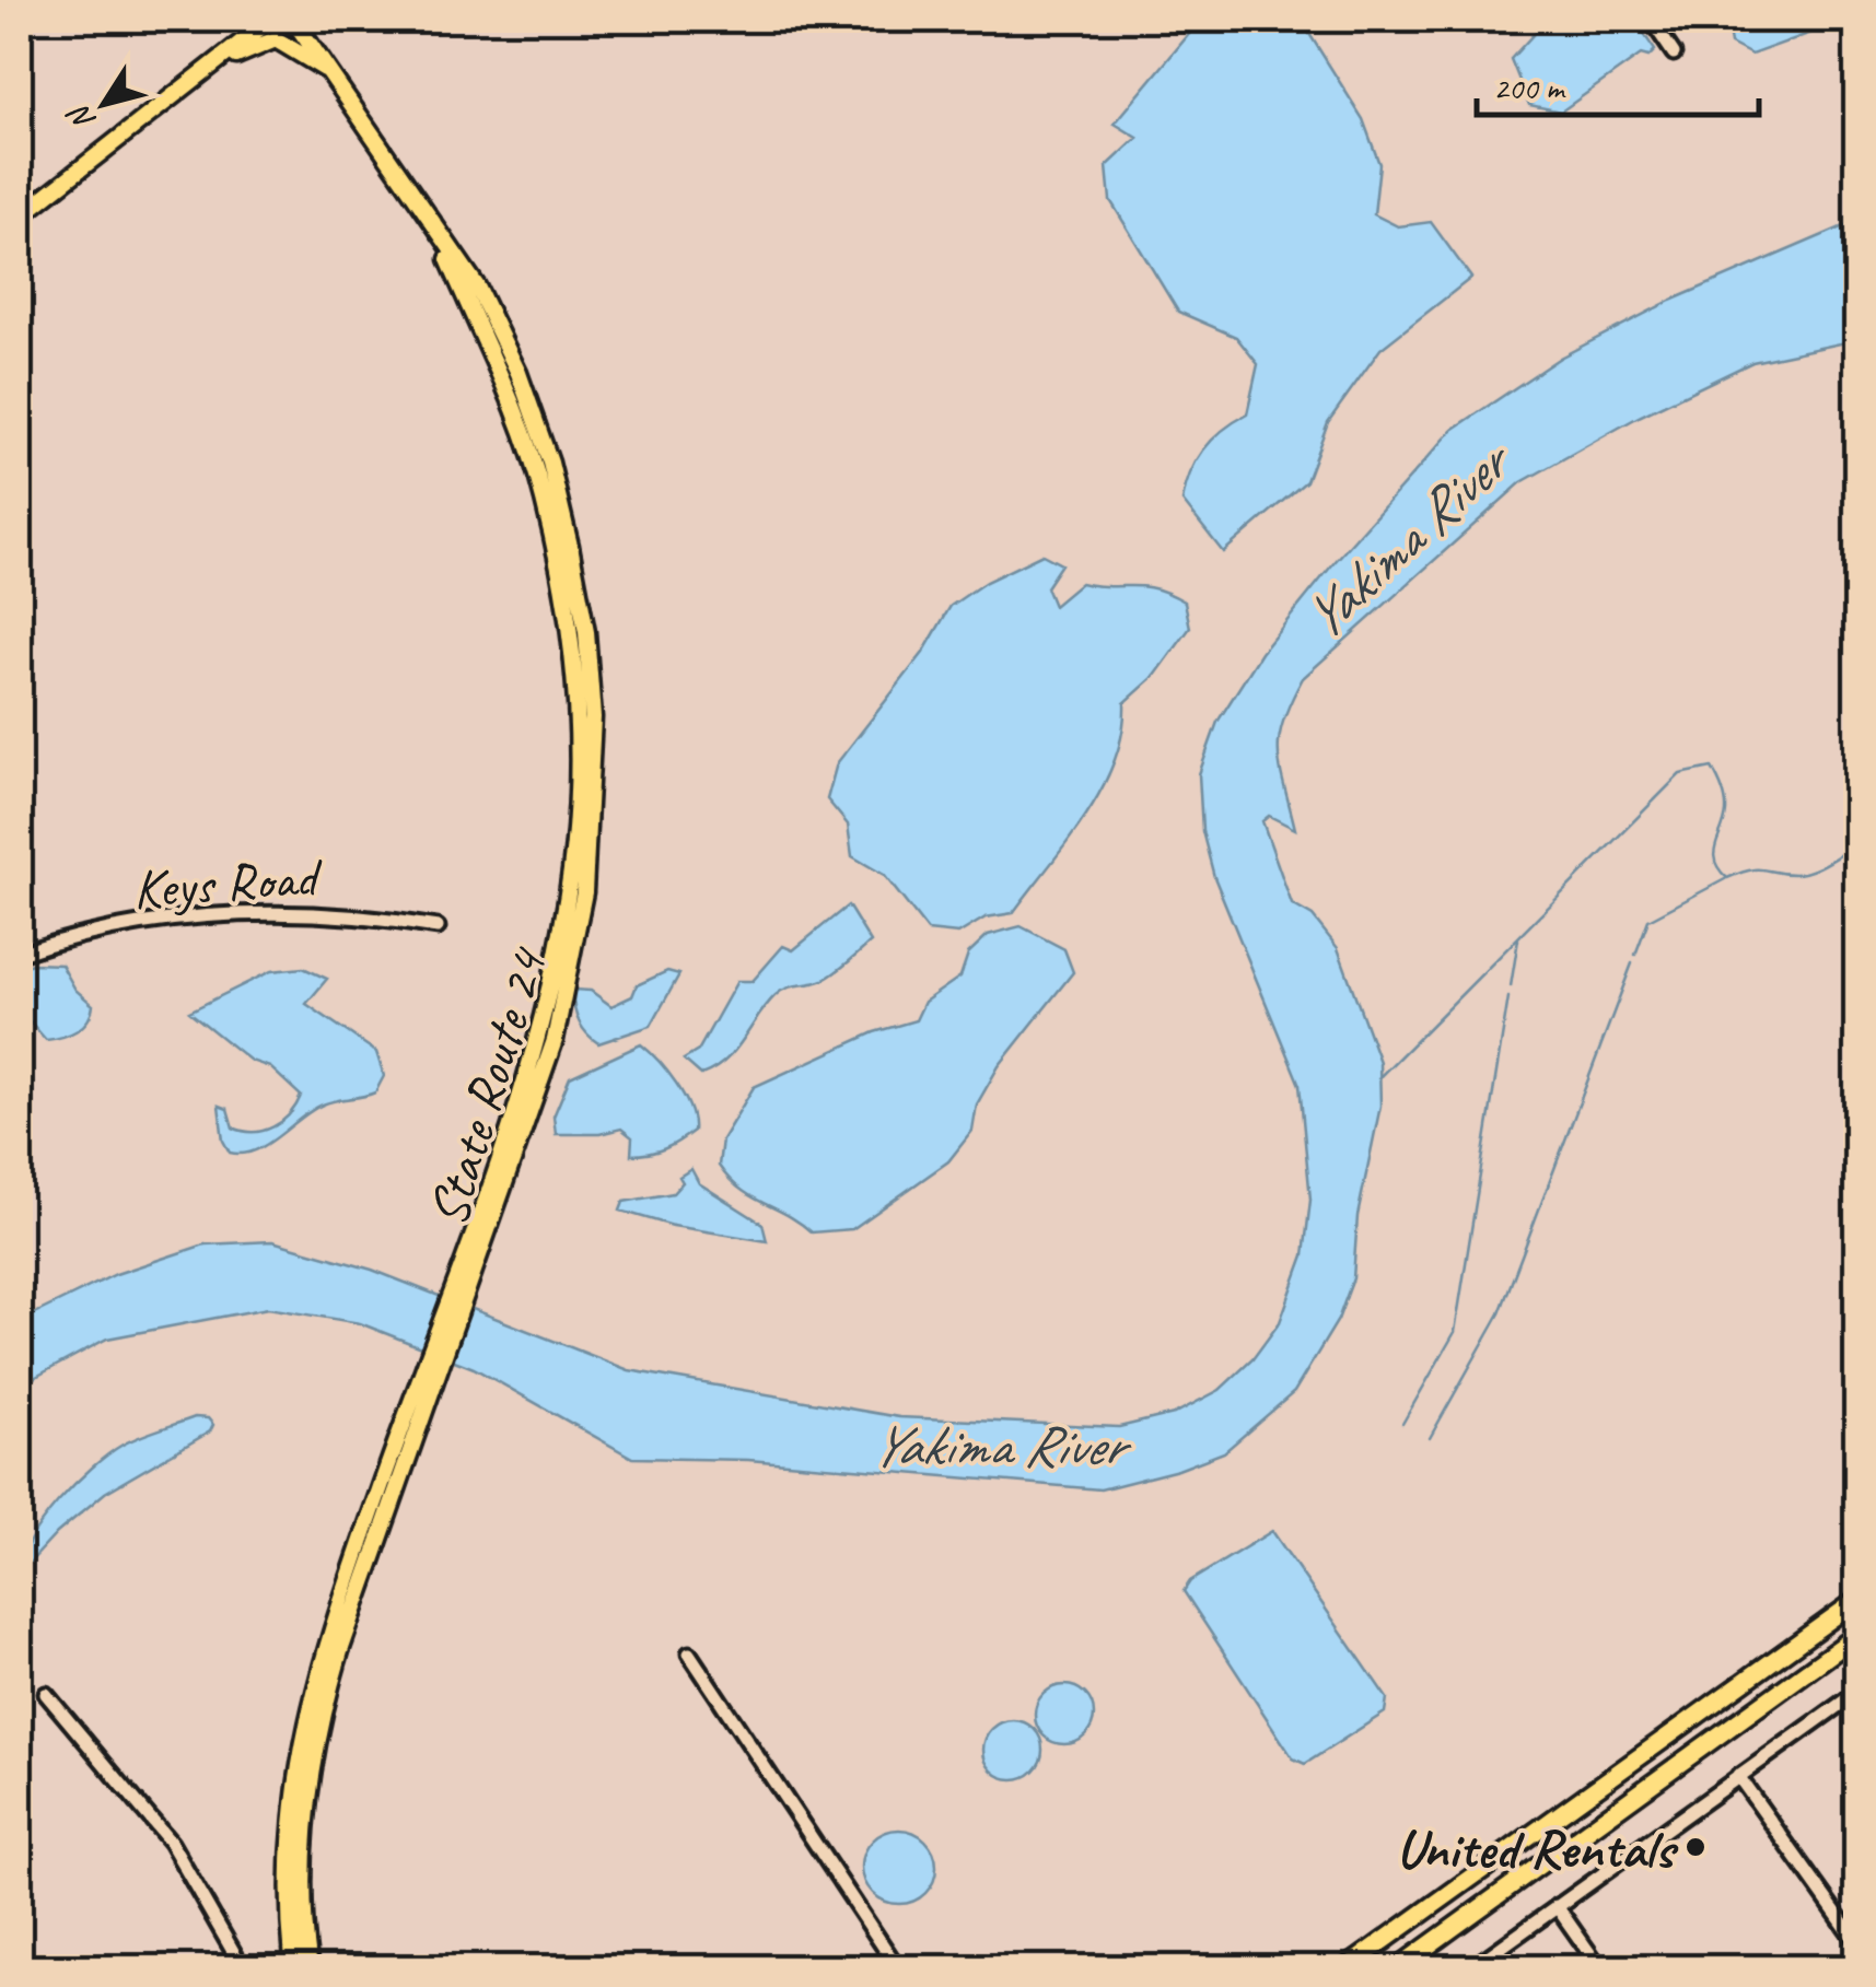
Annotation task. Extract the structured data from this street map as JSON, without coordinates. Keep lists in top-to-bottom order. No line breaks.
{"streets":{"main road":["State Route 24"],"street":["Keys Road"]},"water":["Yakima River"],"places":["United Rentals"],"scale_bar":"200 m","north":"bottom left"}
